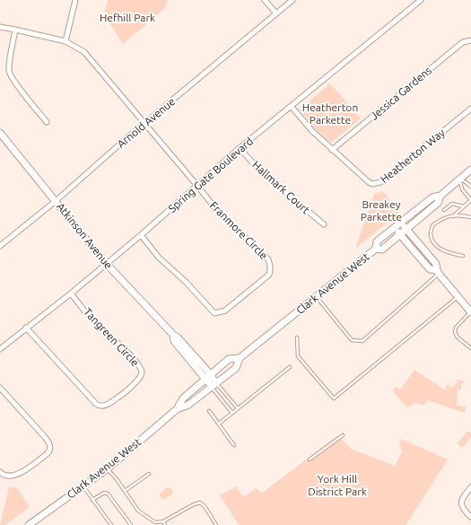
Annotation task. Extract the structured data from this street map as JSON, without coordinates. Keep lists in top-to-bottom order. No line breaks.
{"streets":{"street":["Jessica Gardens","Arnold Avenue","Heatherton Way","Spring Gate Boulevard","Hallmark Court","Franmore Circle","Atkinson Avenue","Clark Avenue West","Tangreen Circle"]},"crossings":[["Jessica Gardens","Heatherton Way"],["Arnold Avenue","Atkinson Avenue"],["Heatherton Way","Spring Gate Boulevard"],["Spring Gate Boulevard","Hallmark Court"],["Spring Gate Boulevard","Franmore Circle"],["Spring Gate Boulevard","Atkinson Avenue"],["Spring Gate Boulevard","Tangreen Circle"],["Atkinson Avenue","Clark Avenue West"]],"parks":["Hefhill Park","Heatherton Parkette","Breakey Parkette","York Hill District Park"]}
